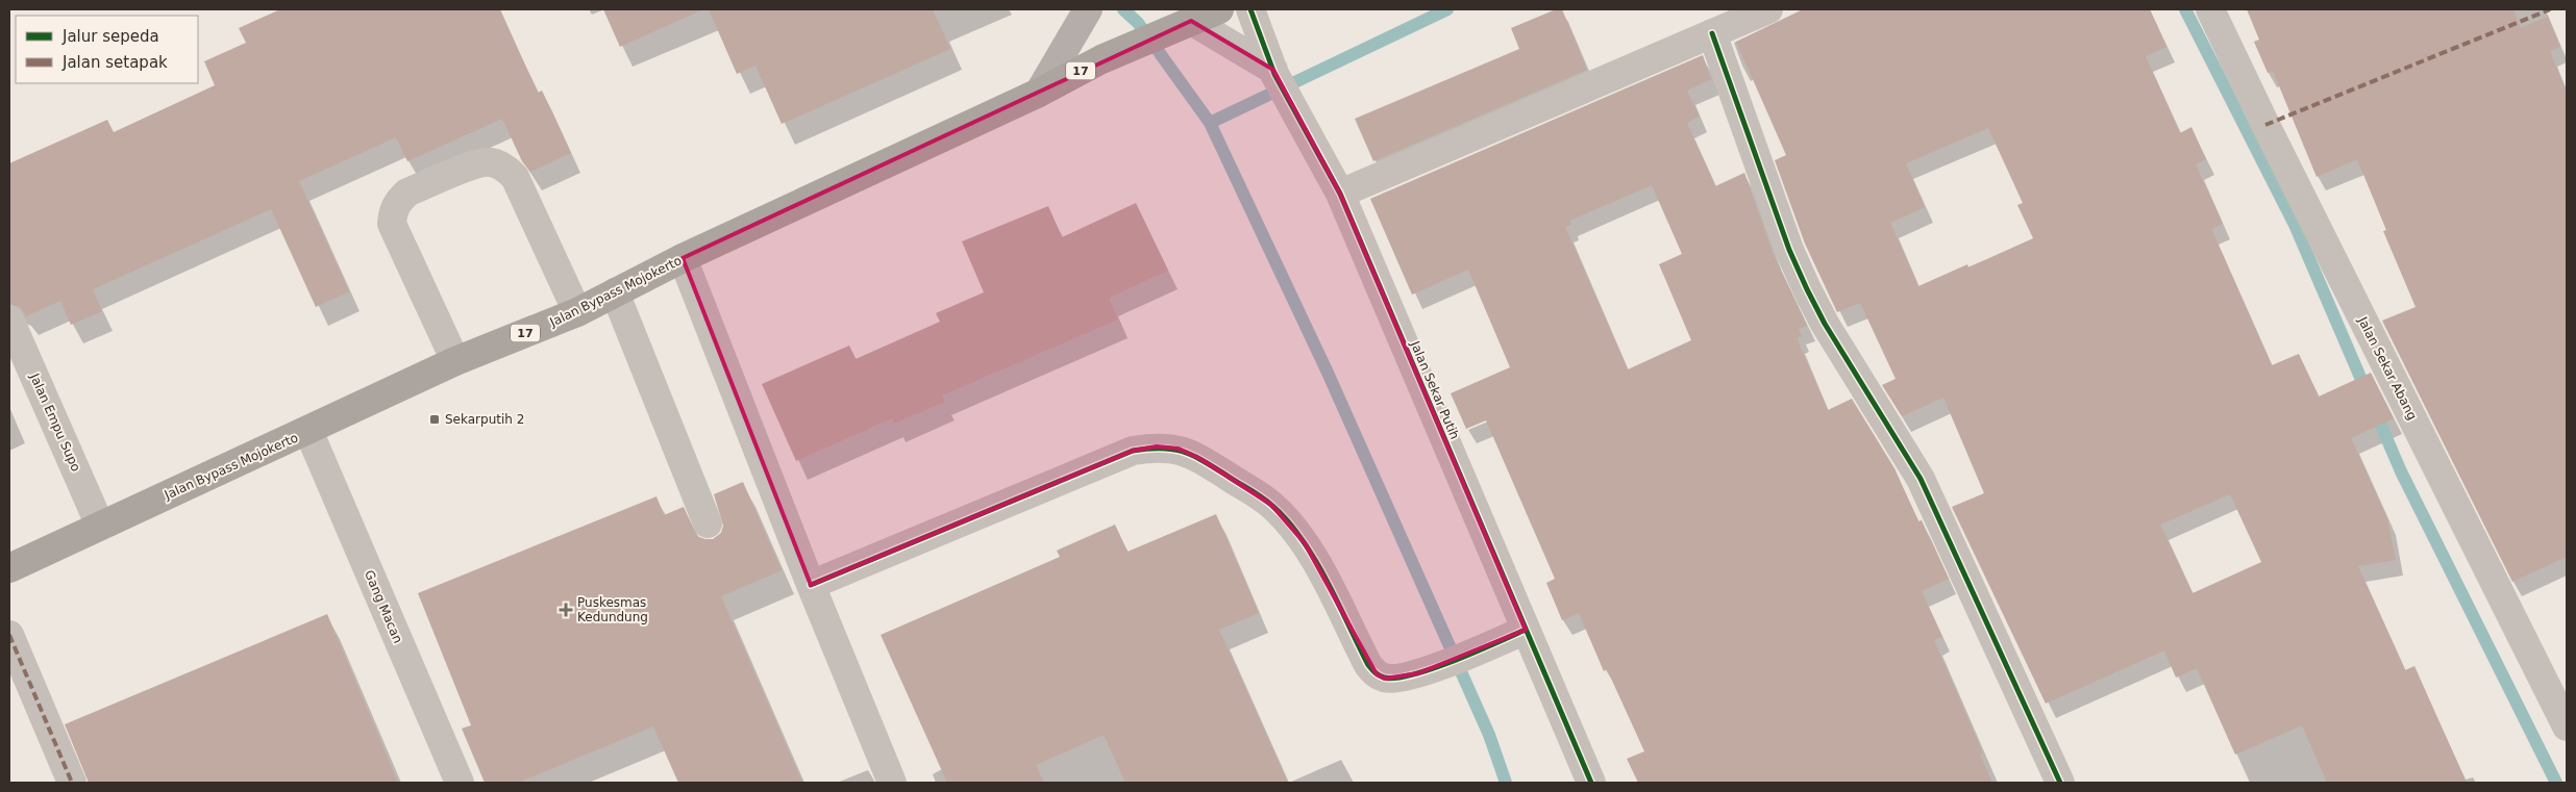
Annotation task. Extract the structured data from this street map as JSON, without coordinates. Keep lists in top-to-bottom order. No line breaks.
{"streets":{"highway":["17","Jalan Bypass Mojokerto"],"street":["Jalan Sekar Abang","Jalan Sekar Putih","Jalan Empu Supo","Gang Macan"]},"crossings":[["Jalan Bypass Mojokerto","Jalan Empu Supo"],["Jalan Bypass Mojokerto","Gang Macan"]],"places":{"transit":["Sekarputih 2"],"health":["Puskesmas Kedundung"]},"legend":["Jalur sepeda","Jalan setapak"]}
